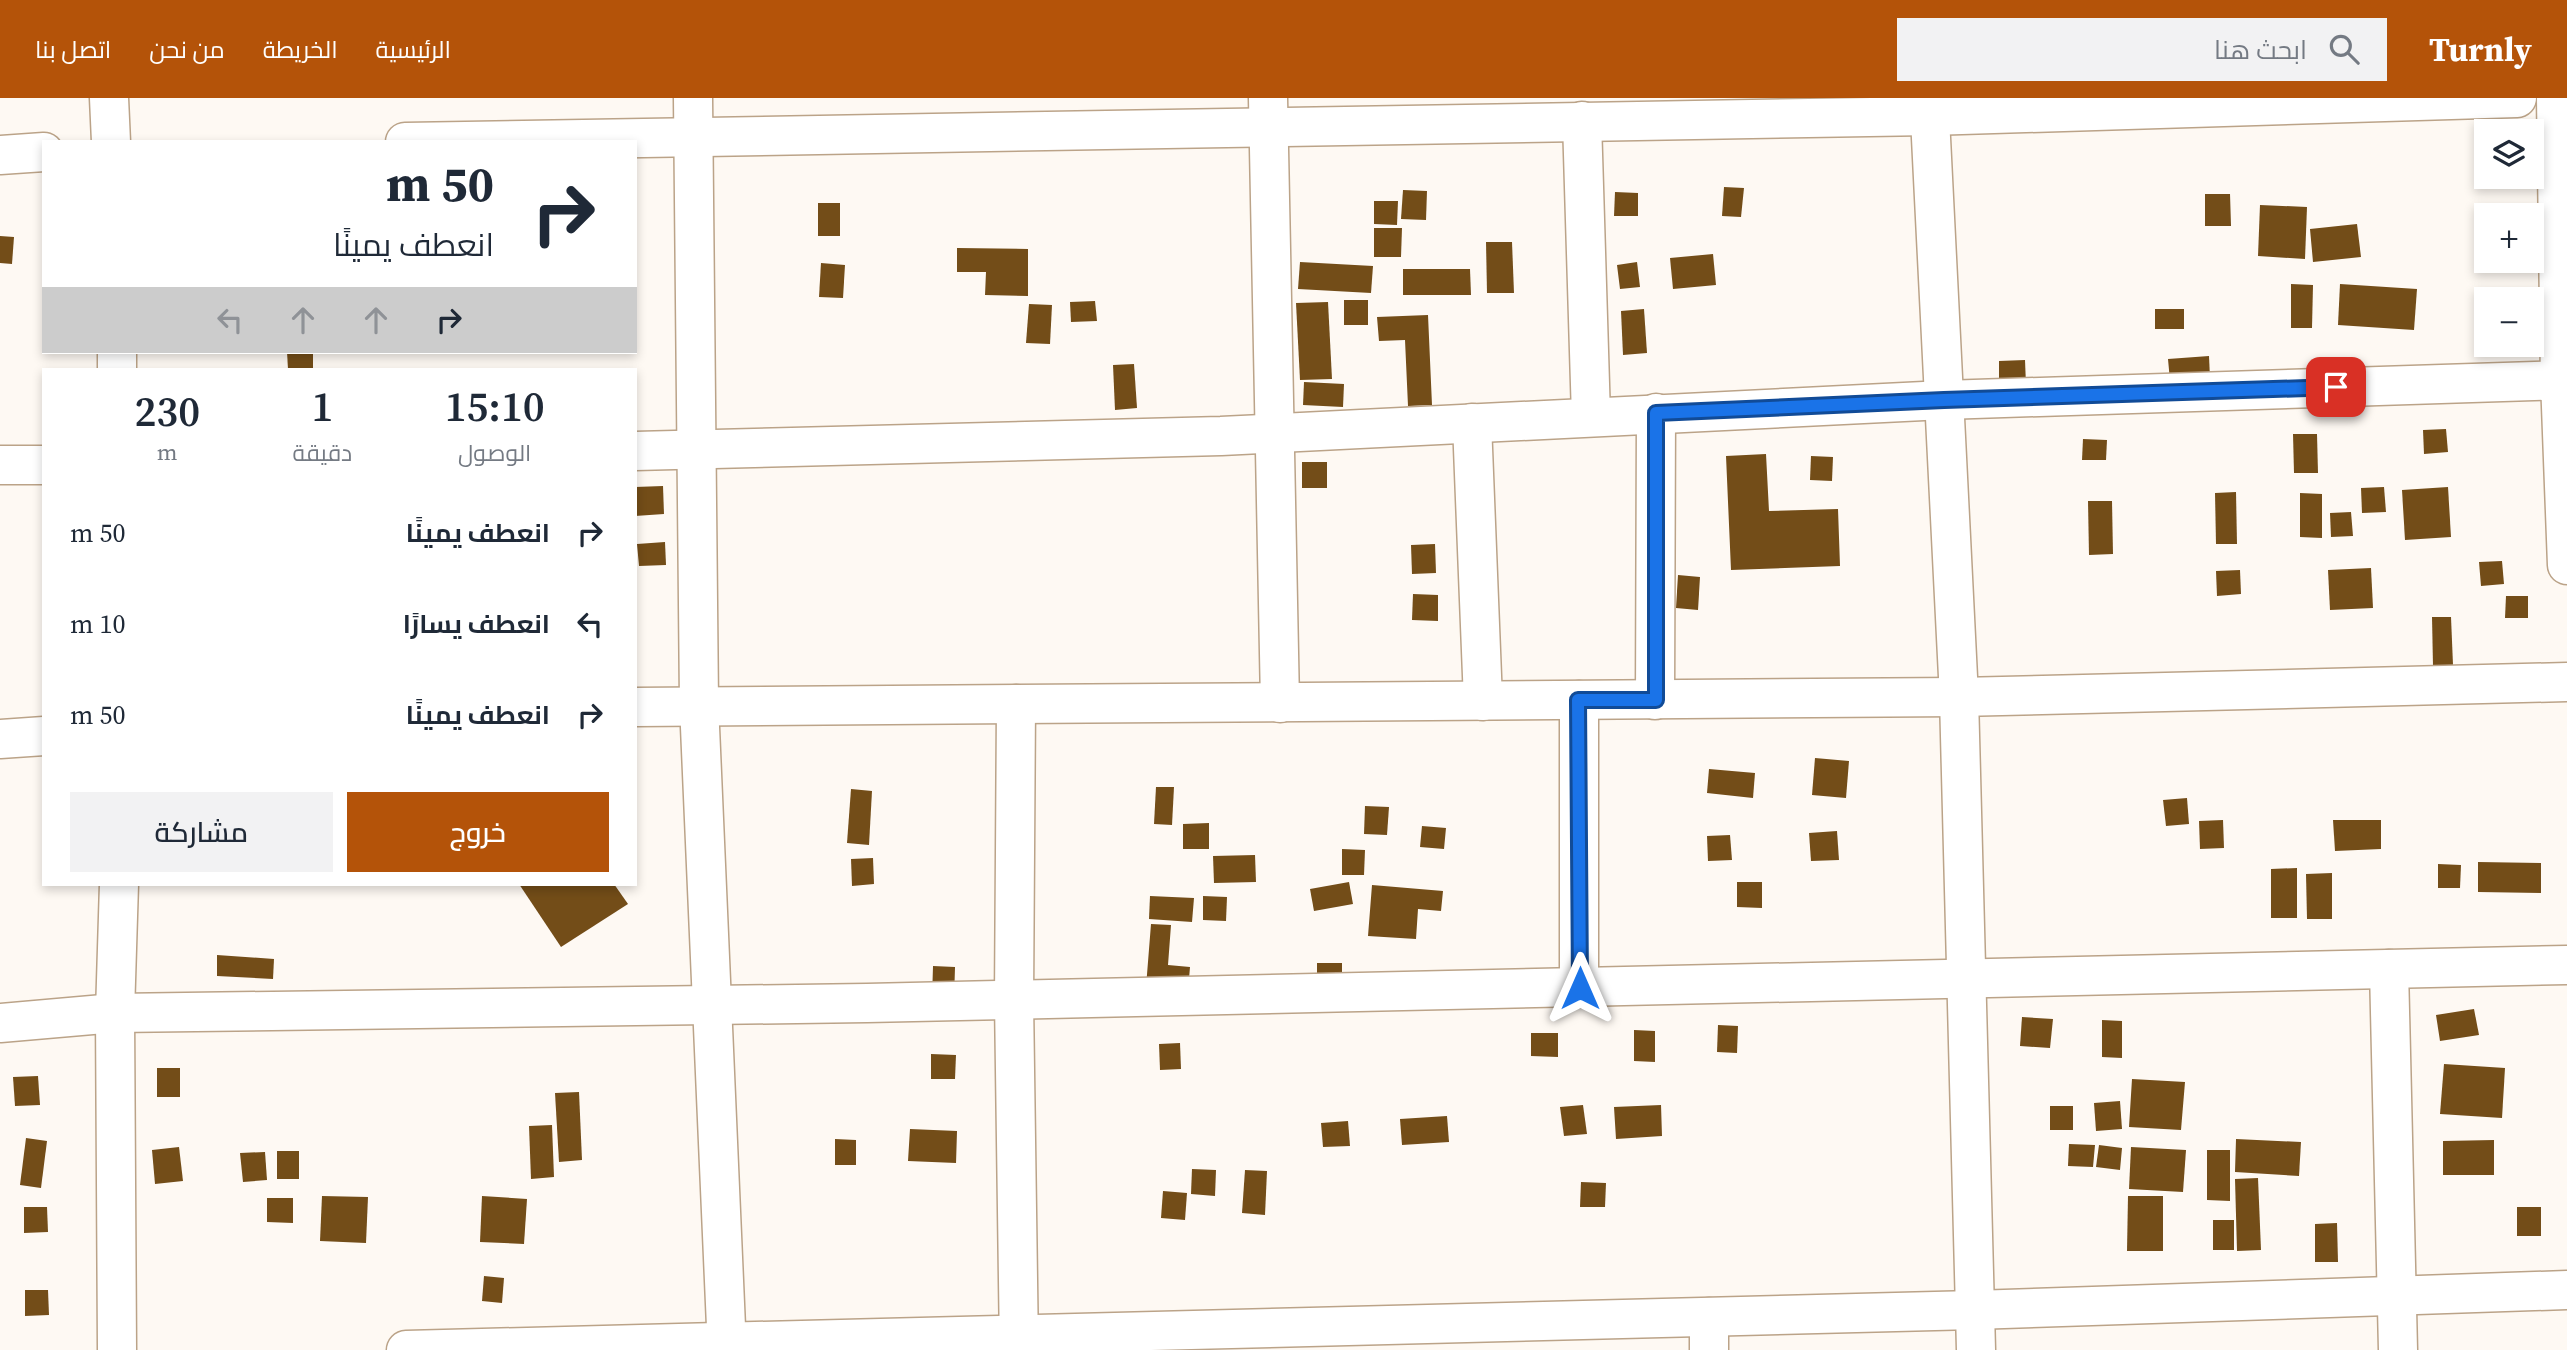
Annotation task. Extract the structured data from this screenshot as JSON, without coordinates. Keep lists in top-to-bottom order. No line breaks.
{"page":{"header":"Turnly","search":"ابحث هنا","nav":["الرئيسية","الخريطة","من نحن","اتصل بنا"],"map_buttons":["+","−"],"turn":["50 m","انعطف يمينًا"],"eta":["15:10","الوصول","1","دقيقة","230","m"],"list":[{"name":"انعطف يمينًا","value":"50 m"},{"name":"انعطف يسارًا","value":"10 m"},{"name":"انعطف يمينًا","value":"50 m"}],"buttons":["خروج","مشاركة"]}}
